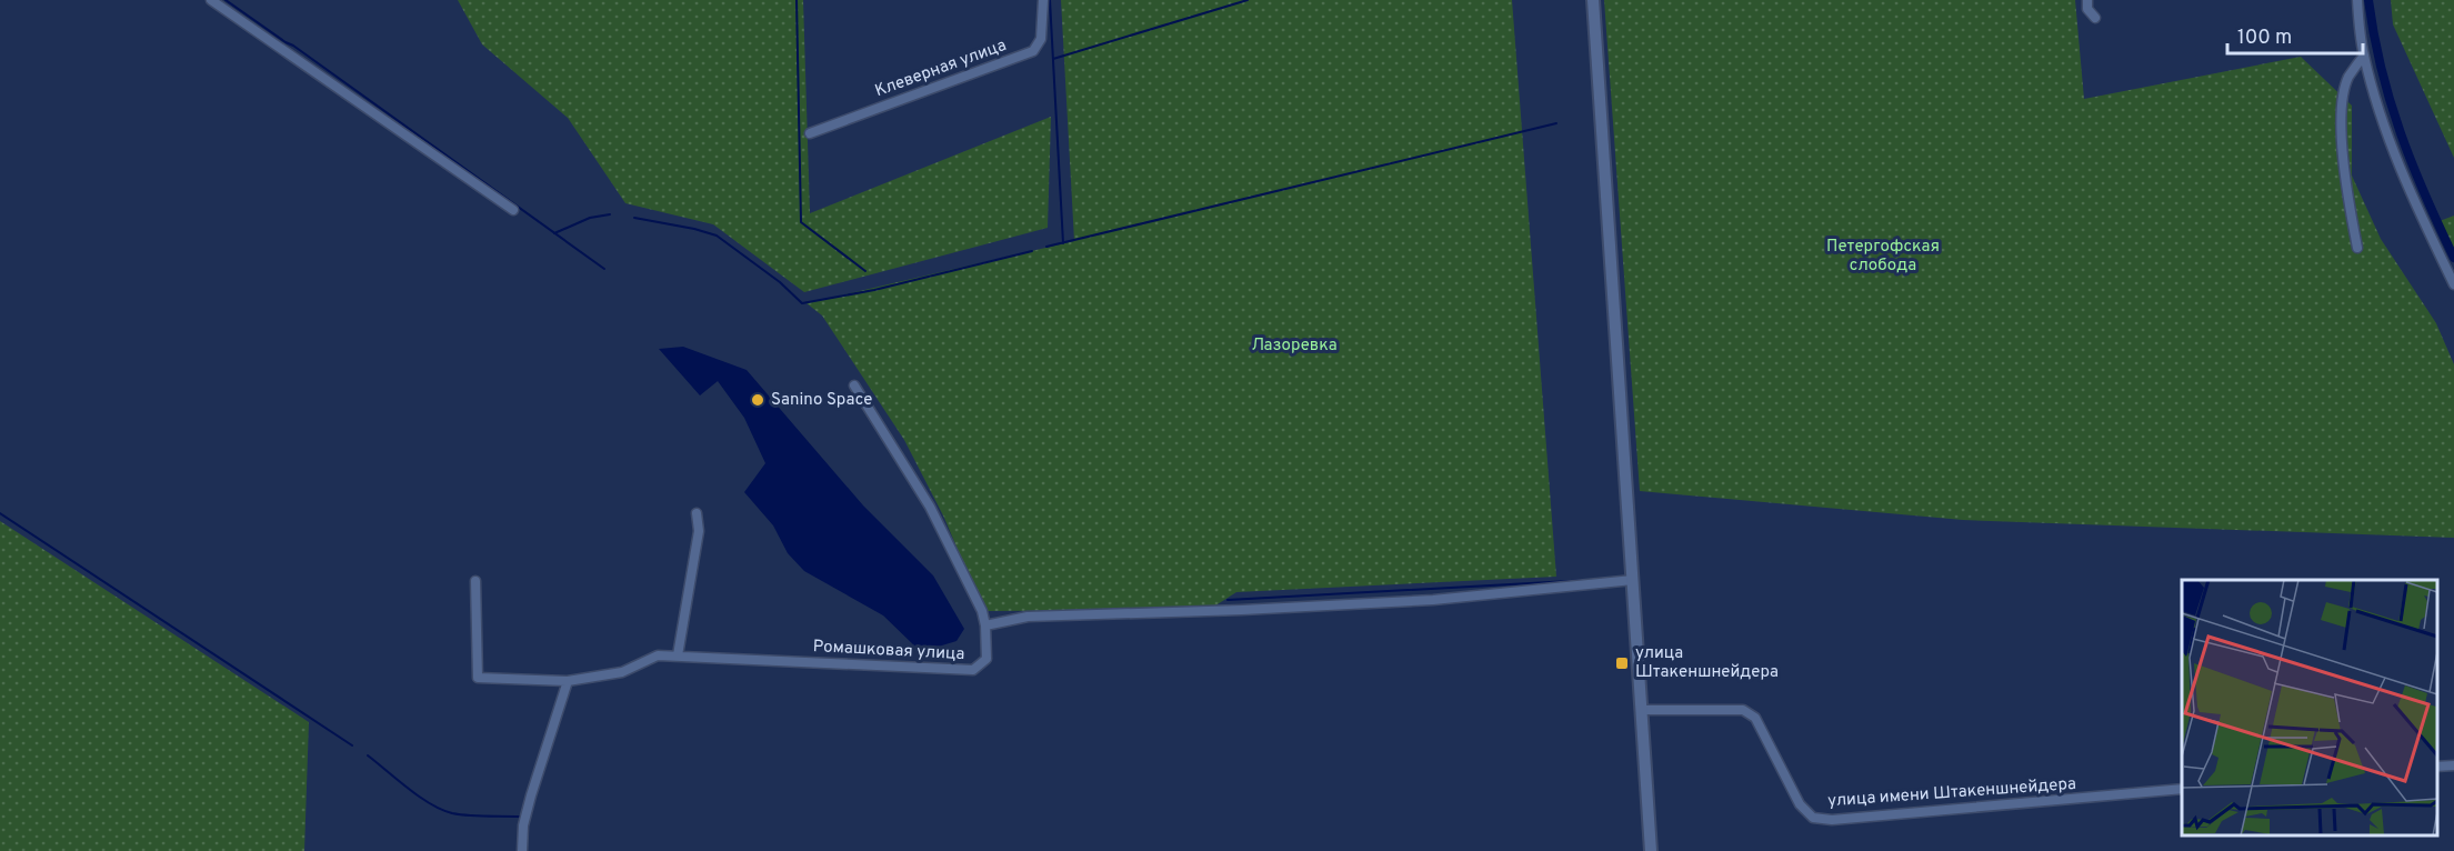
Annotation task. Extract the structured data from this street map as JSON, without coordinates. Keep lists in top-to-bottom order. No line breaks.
{"streets":{"street":["Клеверная улица","Ромашковая улица","улица имени Штакеншнейдера"]},"parks":["Петергофская слобода","Лазоревка"],"places":{"other":["Sanino Space"],"transit":["улица Штакеншнейдера"]},"scale_bar":"100 m"}
